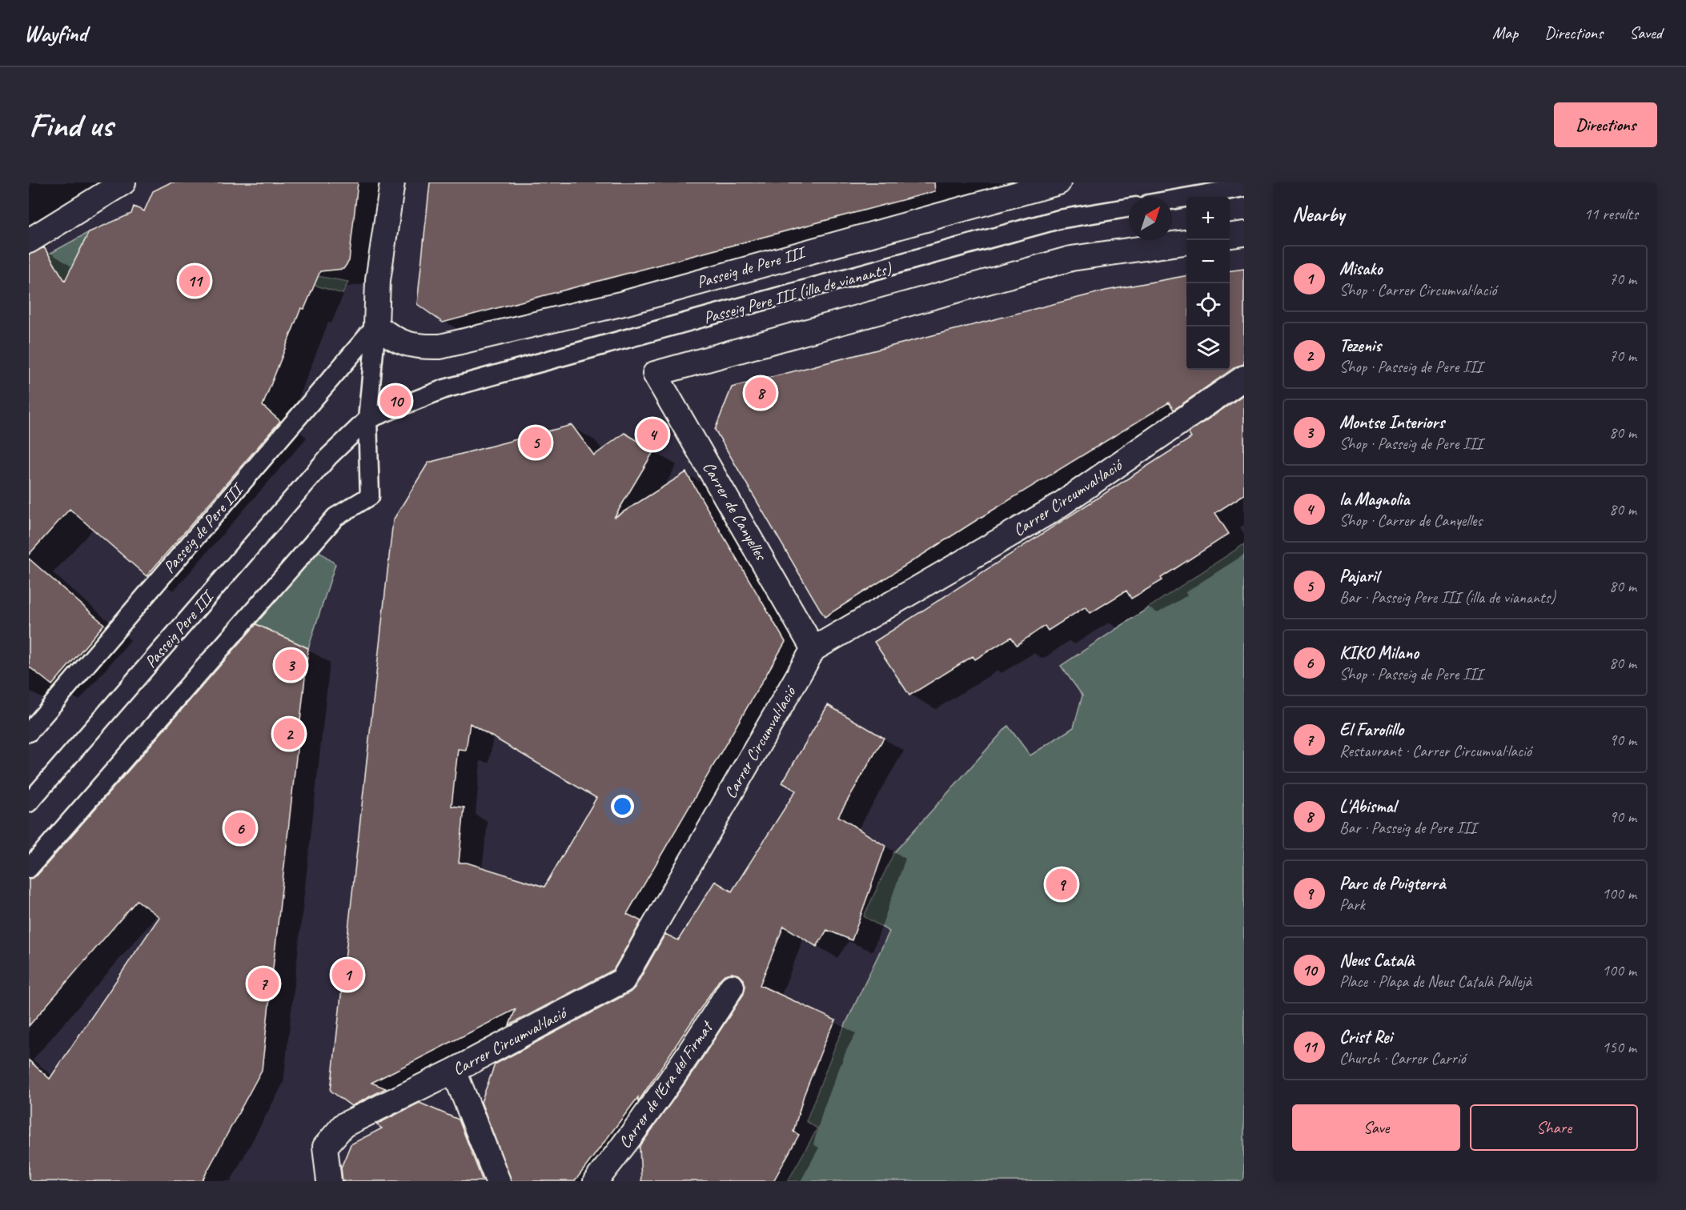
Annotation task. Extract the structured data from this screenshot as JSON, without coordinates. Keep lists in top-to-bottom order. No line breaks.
{"streets":{"street":["Passeig de Pere III","Passeig Pere III (illa de vianants)","Carrer Circumval·lació","Carrer de Canyelles","Passeig Pere III","Carrer de l'Era del Firmat"]},"crossings":[["Passeig Pere III (illa de vianants)","Passeig Pere III"],["Carrer Circumval·lació","Carrer de Canyelles"]],"north":"top right","page":{"header":"Wayfind","nav":["Map","Directions","Saved"],"buttons":["Directions",["Save","Share"]],"title":"Find us","heading":["Nearby","11 results"],"map_buttons":["+","−"],"list":[{"mark":"1","name":"Misako","note":"Shop · Carrer Circumval·lació","value":"70 m"},{"mark":"2","name":"Tezenis","note":"Shop · Passeig de Pere III","value":"70 m"},{"mark":"3","name":"Montse Interiors","note":"Shop · Passeig de Pere III","value":"80 m"},{"mark":"4","name":"la Magnolia","note":"Shop · Carrer de Canyelles","value":"80 m"},{"mark":"5","name":"Pajaril","note":"Bar · Passeig Pere III (illa de vianants)","value":"80 m"},{"mark":"6","name":"KIKO Milano","note":"Shop · Passeig de Pere III","value":"80 m"},{"mark":"7","name":"El Farolillo","note":"Restaurant · Carrer Circumval·lació","value":"90 m"},{"mark":"8","name":"L'Abismal","note":"Bar · Passeig de Pere III","value":"90 m"},{"mark":"9","name":"Parc de Puigterrà","note":"Park","value":"100 m"},{"mark":"10","name":"Neus Català","note":"Place · Plaça de Neus Català Pallejà","value":"100 m"},{"mark":"11","name":"Crist Rei","note":"Church · Carrer Carrió","value":"150 m"}],"pins":["11","8","10","4","5","3","2","6","9","1","7"]}}
